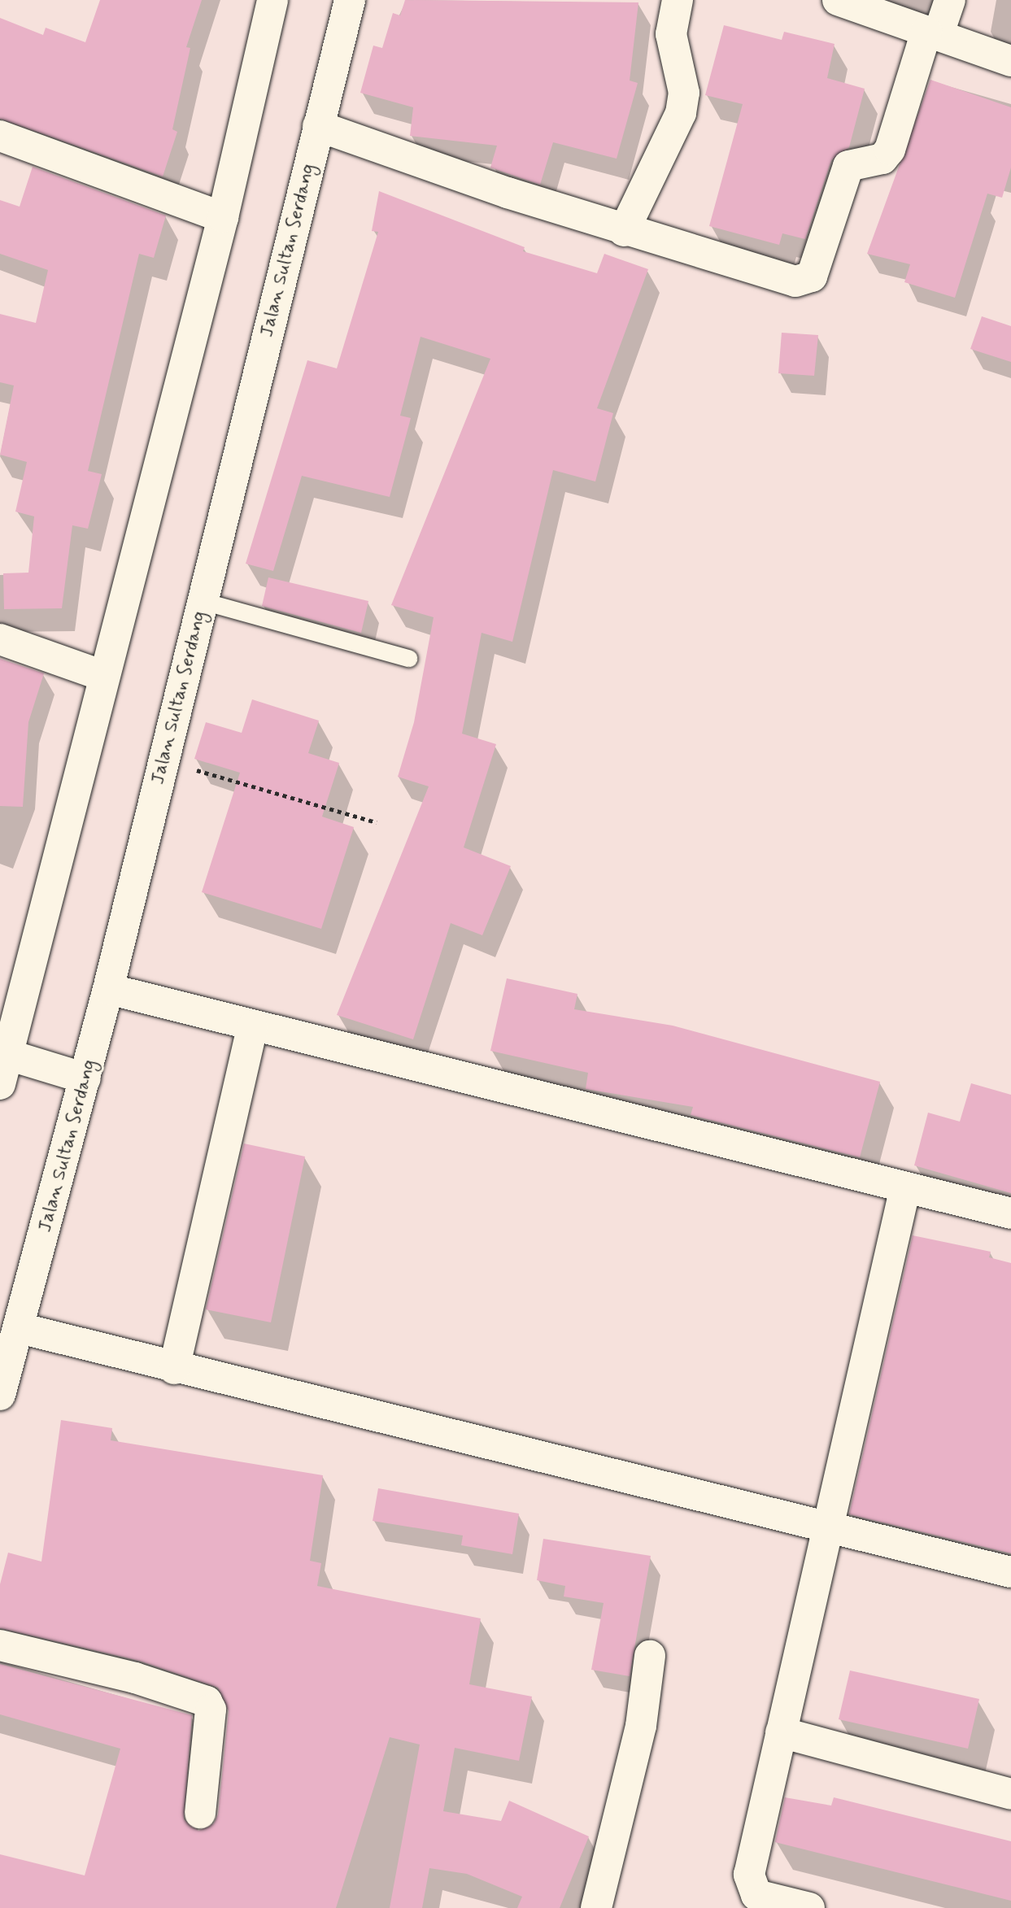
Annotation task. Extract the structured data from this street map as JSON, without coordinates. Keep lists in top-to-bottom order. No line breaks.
{"streets":{"main road":["Jalan Sultan Serdang"]}}
